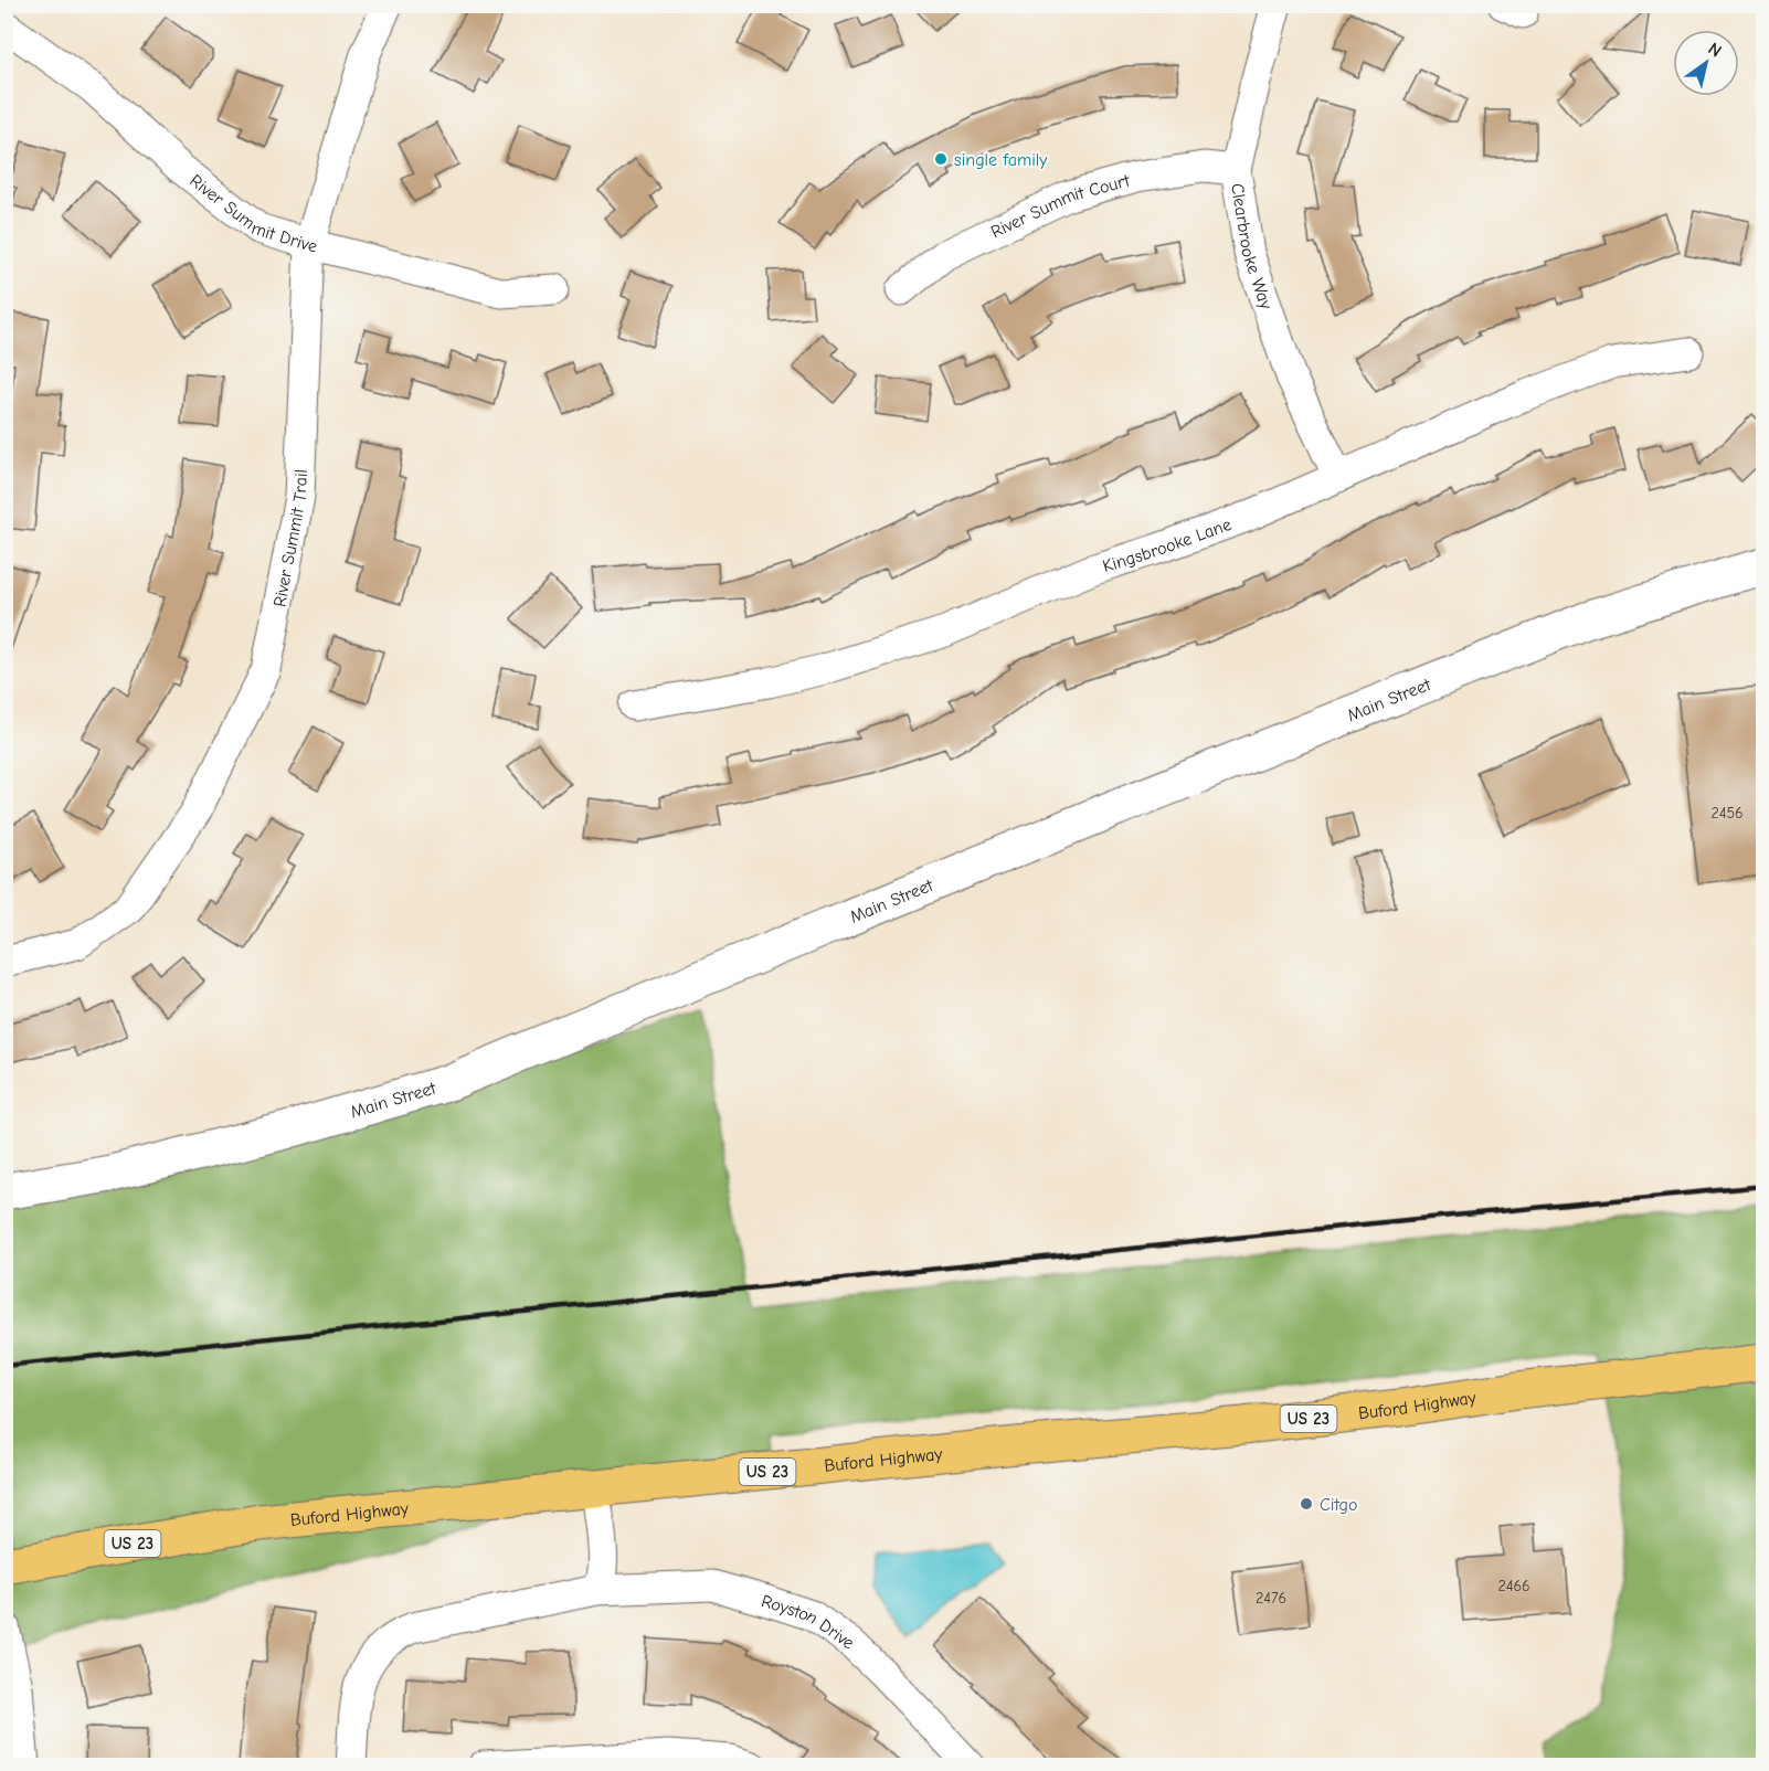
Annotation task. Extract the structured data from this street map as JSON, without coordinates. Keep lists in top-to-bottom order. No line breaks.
{"streets":{"main road":["Buford Highway","US 23"],"street":["River Summit Court","River Summit Drive","Clearbrooke Way","River Summit Trail","Kingsbrooke Lane","Main Street","Royston Drive"]},"crossings":[["River Summit Court","Clearbrooke Way"],["River Summit Drive","River Summit Trail"],["Clearbrooke Way","Kingsbrooke Lane"]],"places":["single family","Citgo"],"house_numbers":["2456","2466","2476"],"north":"top right"}
